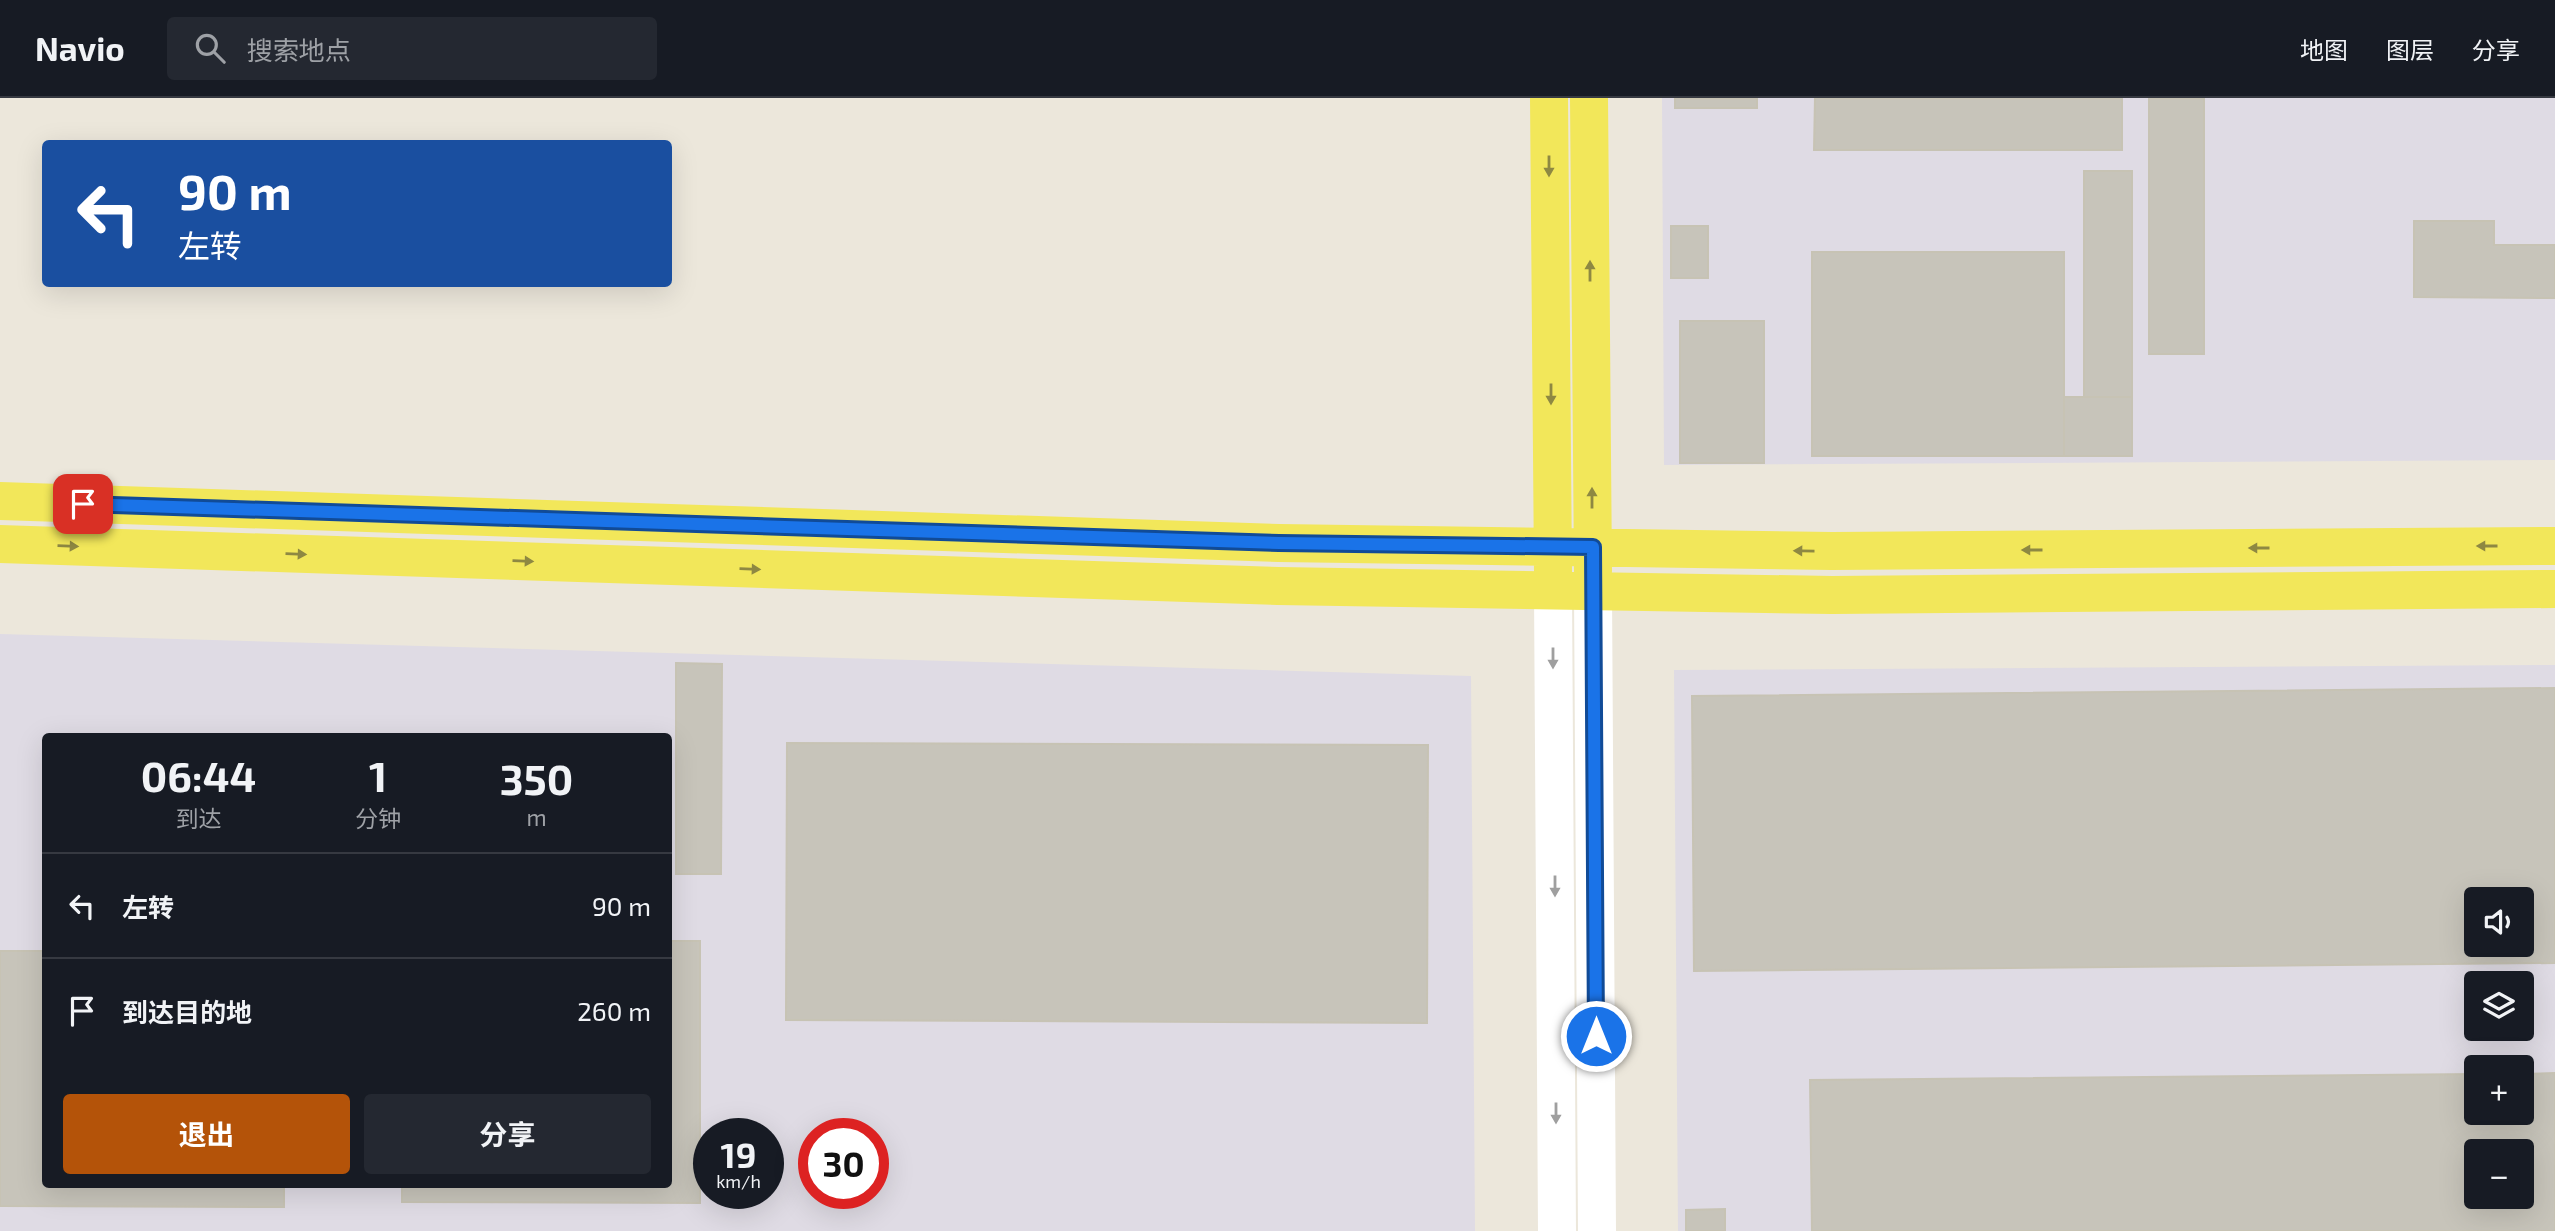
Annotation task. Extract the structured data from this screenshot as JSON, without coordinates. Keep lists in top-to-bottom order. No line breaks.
{"page":{"header":"Navio","search":"搜索地点","nav":["地图","图层","分享"],"turn":["90 m","左转"],"eta":["06:44","到达","1","分钟","350","m"],"list":[{"name":"左转","value":"90 m"},{"name":"到达目的地","value":"260 m"}],"map_buttons":["+","−"],"buttons":["退出","分享"],"speed":"19 km/h","limit":"30"}}
